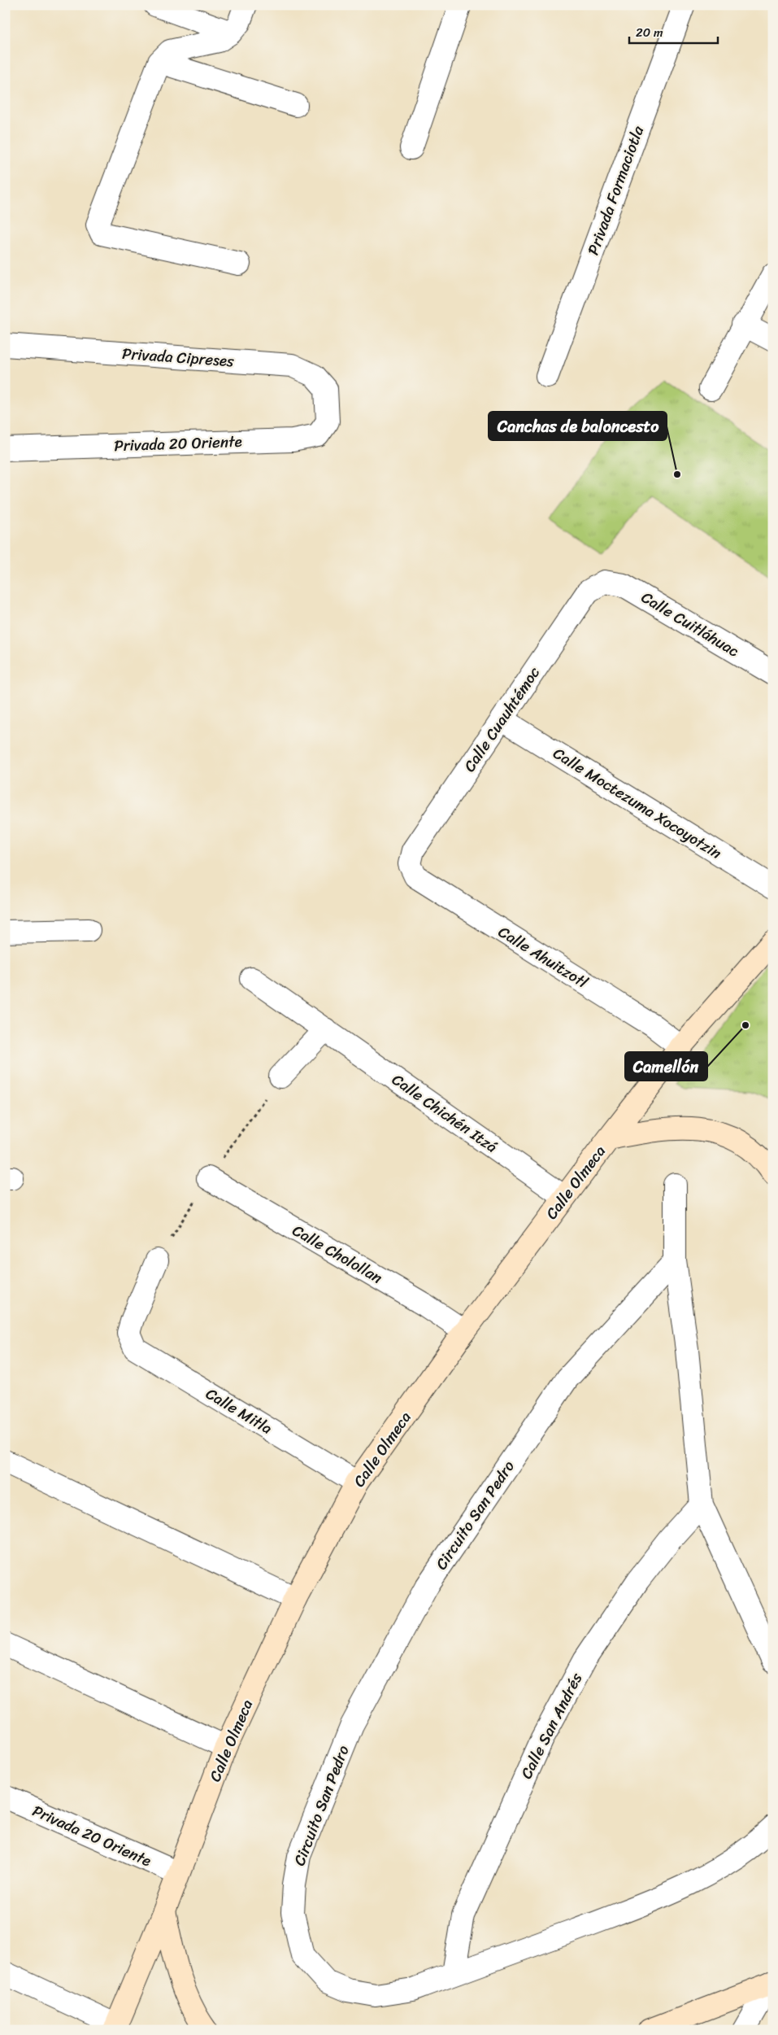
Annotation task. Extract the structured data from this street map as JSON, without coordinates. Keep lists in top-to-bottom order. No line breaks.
{"streets":{"street":["Privada Formaciotla","Privada Cipreses","Privada 20 Oriente","Calle Cuitláhuac","Calle Cuauhtémoc","Calle Moctezuma Xocoyotzin","Calle Ahuitzotl","Calle Chichén Itzá","Calle Olmeca","Calle Cholollan","Calle Mitla","Circuito San Pedro","Calle San Andrés"]},"crossings":[["Privada Cipreses","Privada 20 Oriente"],["Privada 20 Oriente","Calle Olmeca"],["Calle Cuitláhuac","Calle Cuauhtémoc"],["Calle Cuauhtémoc","Calle Moctezuma Xocoyotzin"],["Calle Cuauhtémoc","Calle Ahuitzotl"],["Calle Ahuitzotl","Calle Olmeca"],["Calle Chichén Itzá","Calle Olmeca"],["Calle Olmeca","Calle Cholollan"],["Calle Olmeca","Calle Mitla"],["Circuito San Pedro","Calle San Andrés"]],"places":["Canchas de baloncesto","Camellón"],"scale_bar":"20 m"}
